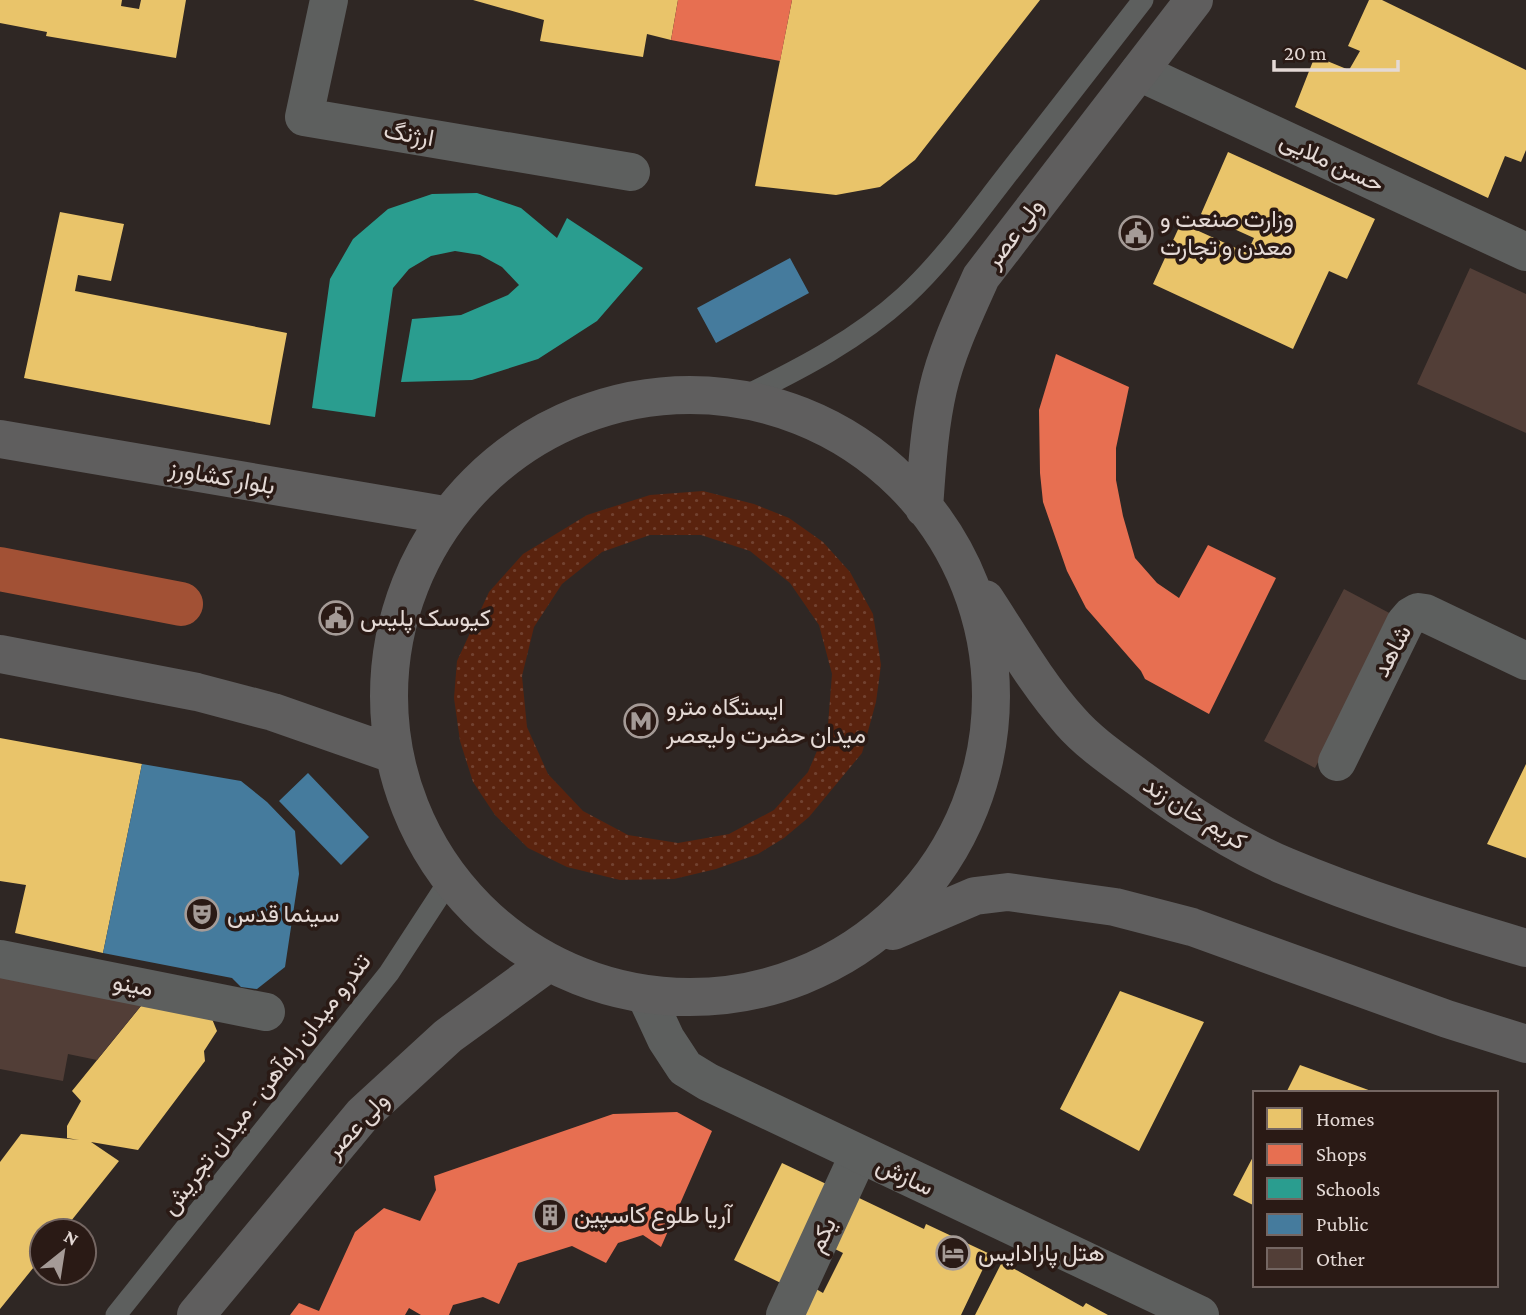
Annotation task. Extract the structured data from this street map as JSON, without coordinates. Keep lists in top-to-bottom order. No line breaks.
{"streets":{"main road":["ولی عصر","بلوار کشاورز","کریم خان زند"],"street":["ارژنگ","حسن ملایی","شاهد","مینو","سازش","یکم"],"lane":["تندرو میدان راه‌آهن - میدان تجریش"]},"crossings":[["حسن ملایی","ولی عصر"],["سازش","یکم"]],"places":{"public building":["وزارت صنعت و معدن و تجارت","کیوسک پلیس"],"metro station":["ایستگاه مترو میدان حضرت ولیعصر"],"theatre":["سینما قدس"],"building":["آریا طلوع کاسپین"],"hotel":["هتل پارادایس"]},"legend":["Homes","Shops","Schools","Public","Other"],"scale_bar":"20 m","north":"top right"}
